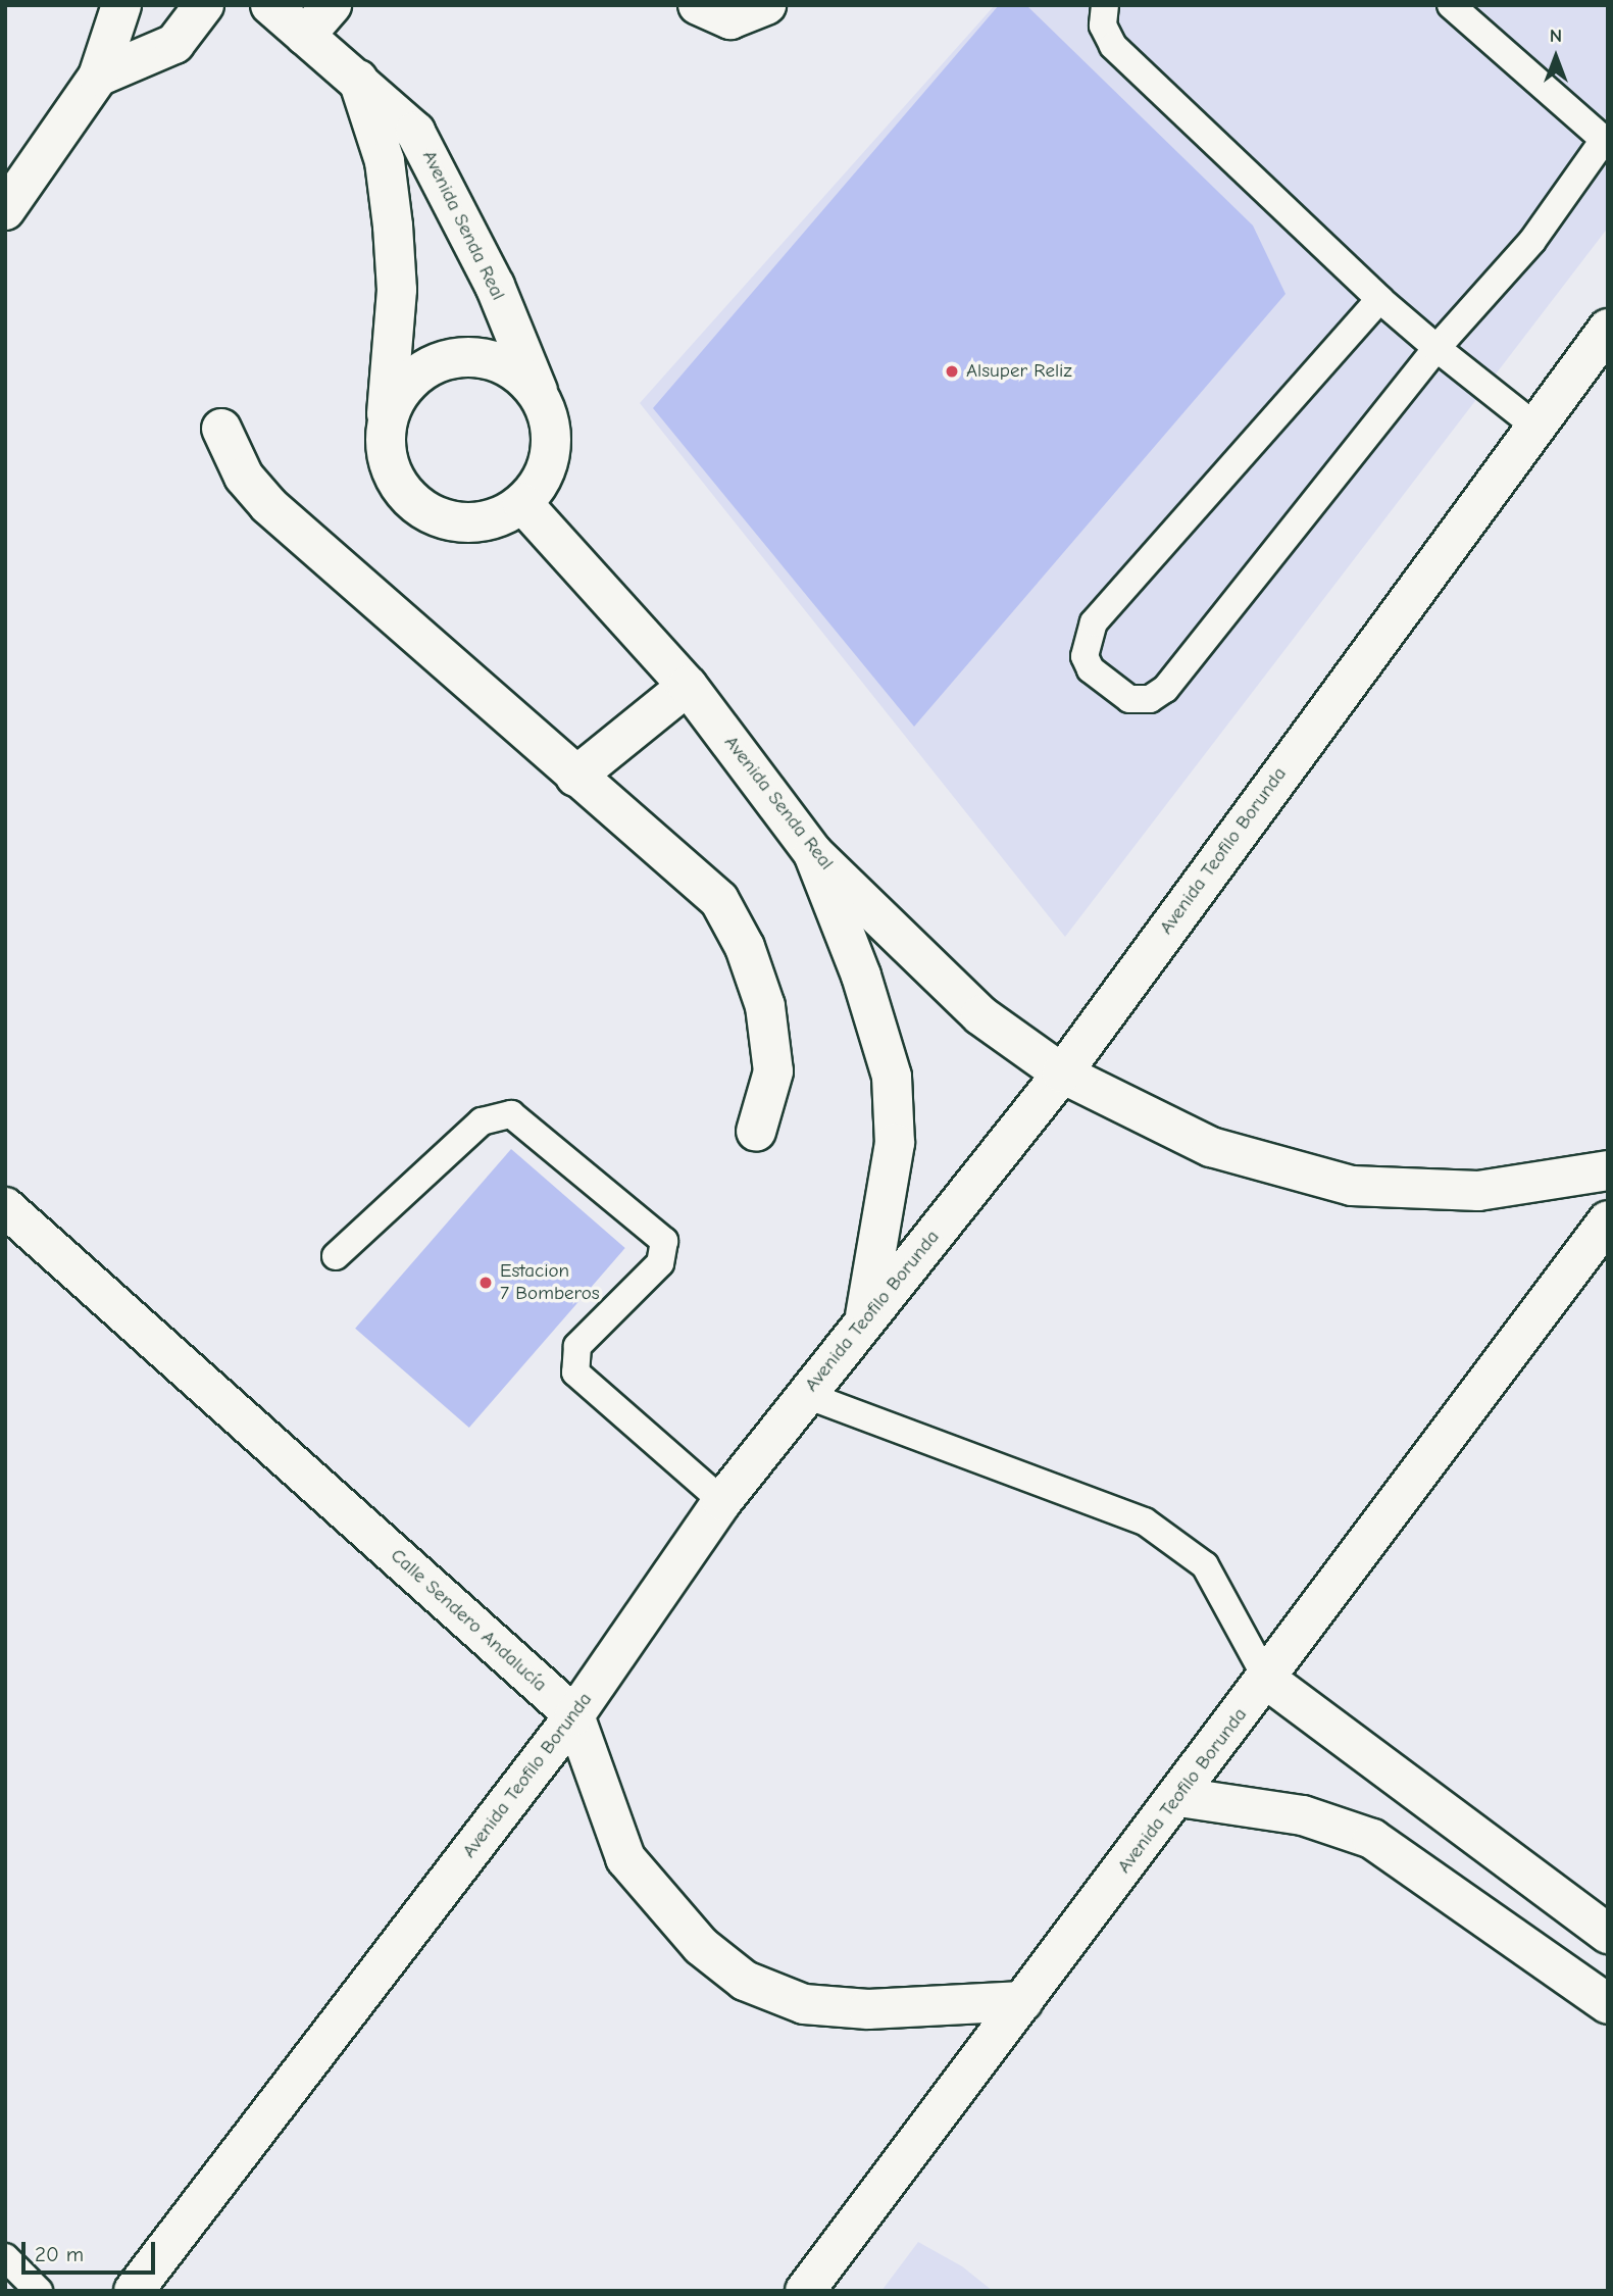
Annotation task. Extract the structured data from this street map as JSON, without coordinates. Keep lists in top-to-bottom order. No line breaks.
{"streets":{"street":["Avenida Senda Real","Avenida Teofilo Borunda","Calle Sendero Andalucía"]},"crossings":[["Avenida Senda Real","Avenida Teofilo Borunda"],["Avenida Teofilo Borunda","Calle Sendero Andalucía"]],"places":["Alsuper Reliz","Estacion 7 Bomberos"],"scale_bar":"20 m","north":"top"}
